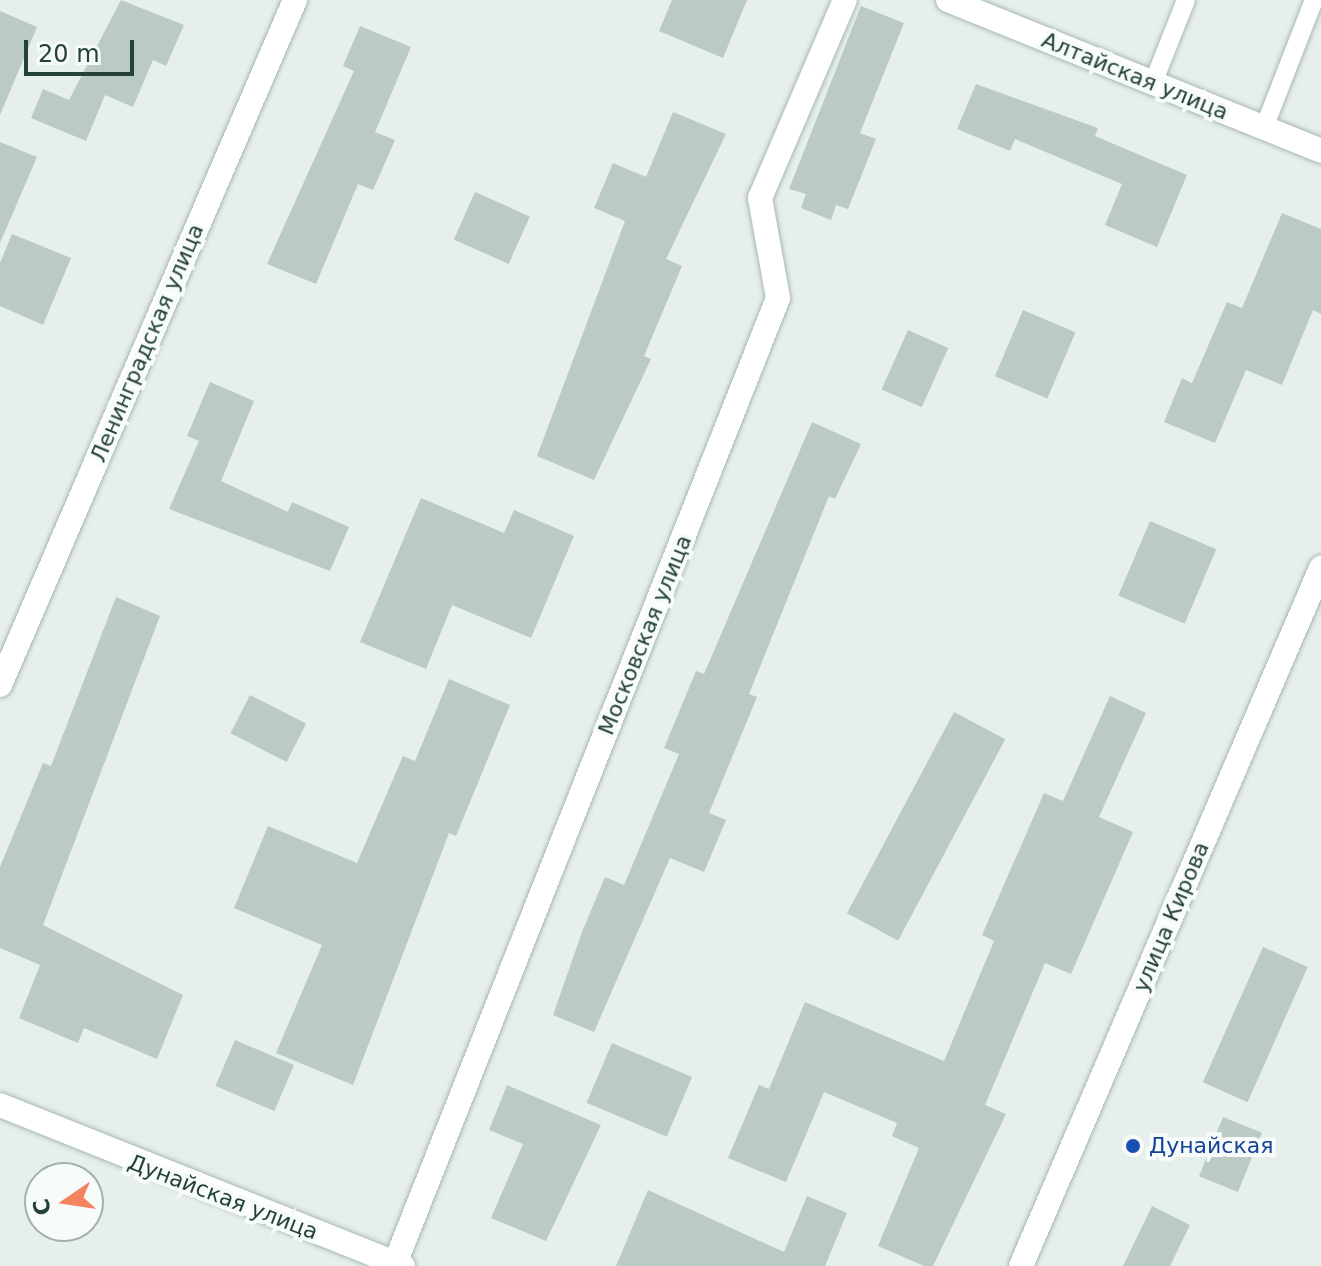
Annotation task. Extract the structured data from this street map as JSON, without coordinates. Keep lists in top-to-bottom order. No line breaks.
{"streets":{"street":["Алтайская улица","Ленинградская улица","Московская улица","улица Кирова","Дунайская улица"]},"crossings":[["Московская улица","Дунайская улица"]],"places":["Дунайская"],"scale_bar":"20 m","north":"left"}
